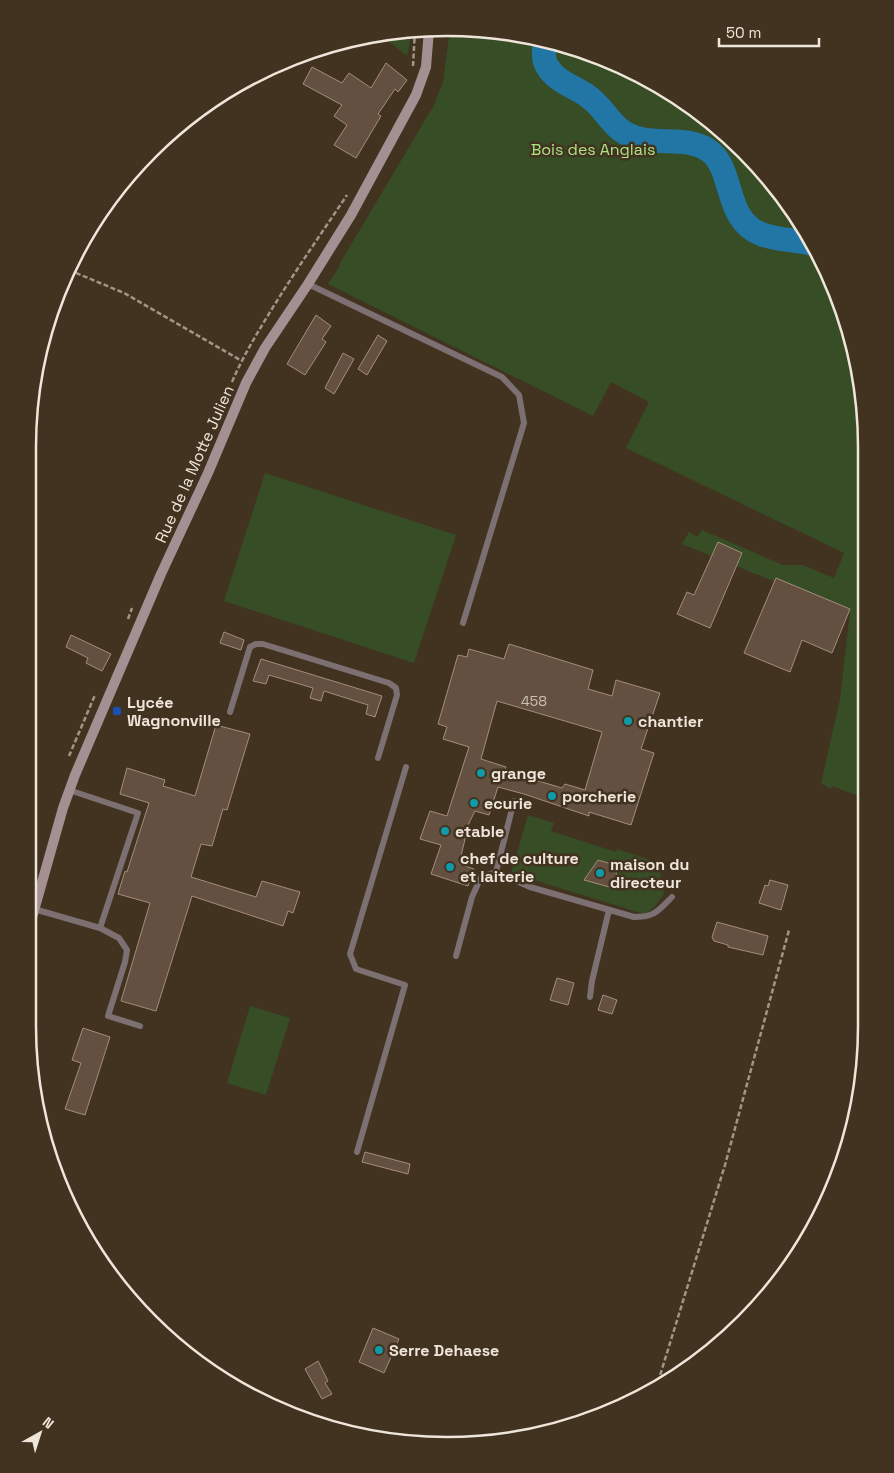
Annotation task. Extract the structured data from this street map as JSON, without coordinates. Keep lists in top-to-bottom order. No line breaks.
{"streets":{"street":["Rue de la Motte Julien"]},"parks":["Bois des Anglais"],"places":{"transit":["Lycée Wagnonville"],"other":["chantier","grange","porcherie","ecurie","etable","chef de culture et laiterie","maison du directeur","Serre Dehaese"]},"house_numbers":["458"],"scale_bar":"50 m","north":"top right"}
